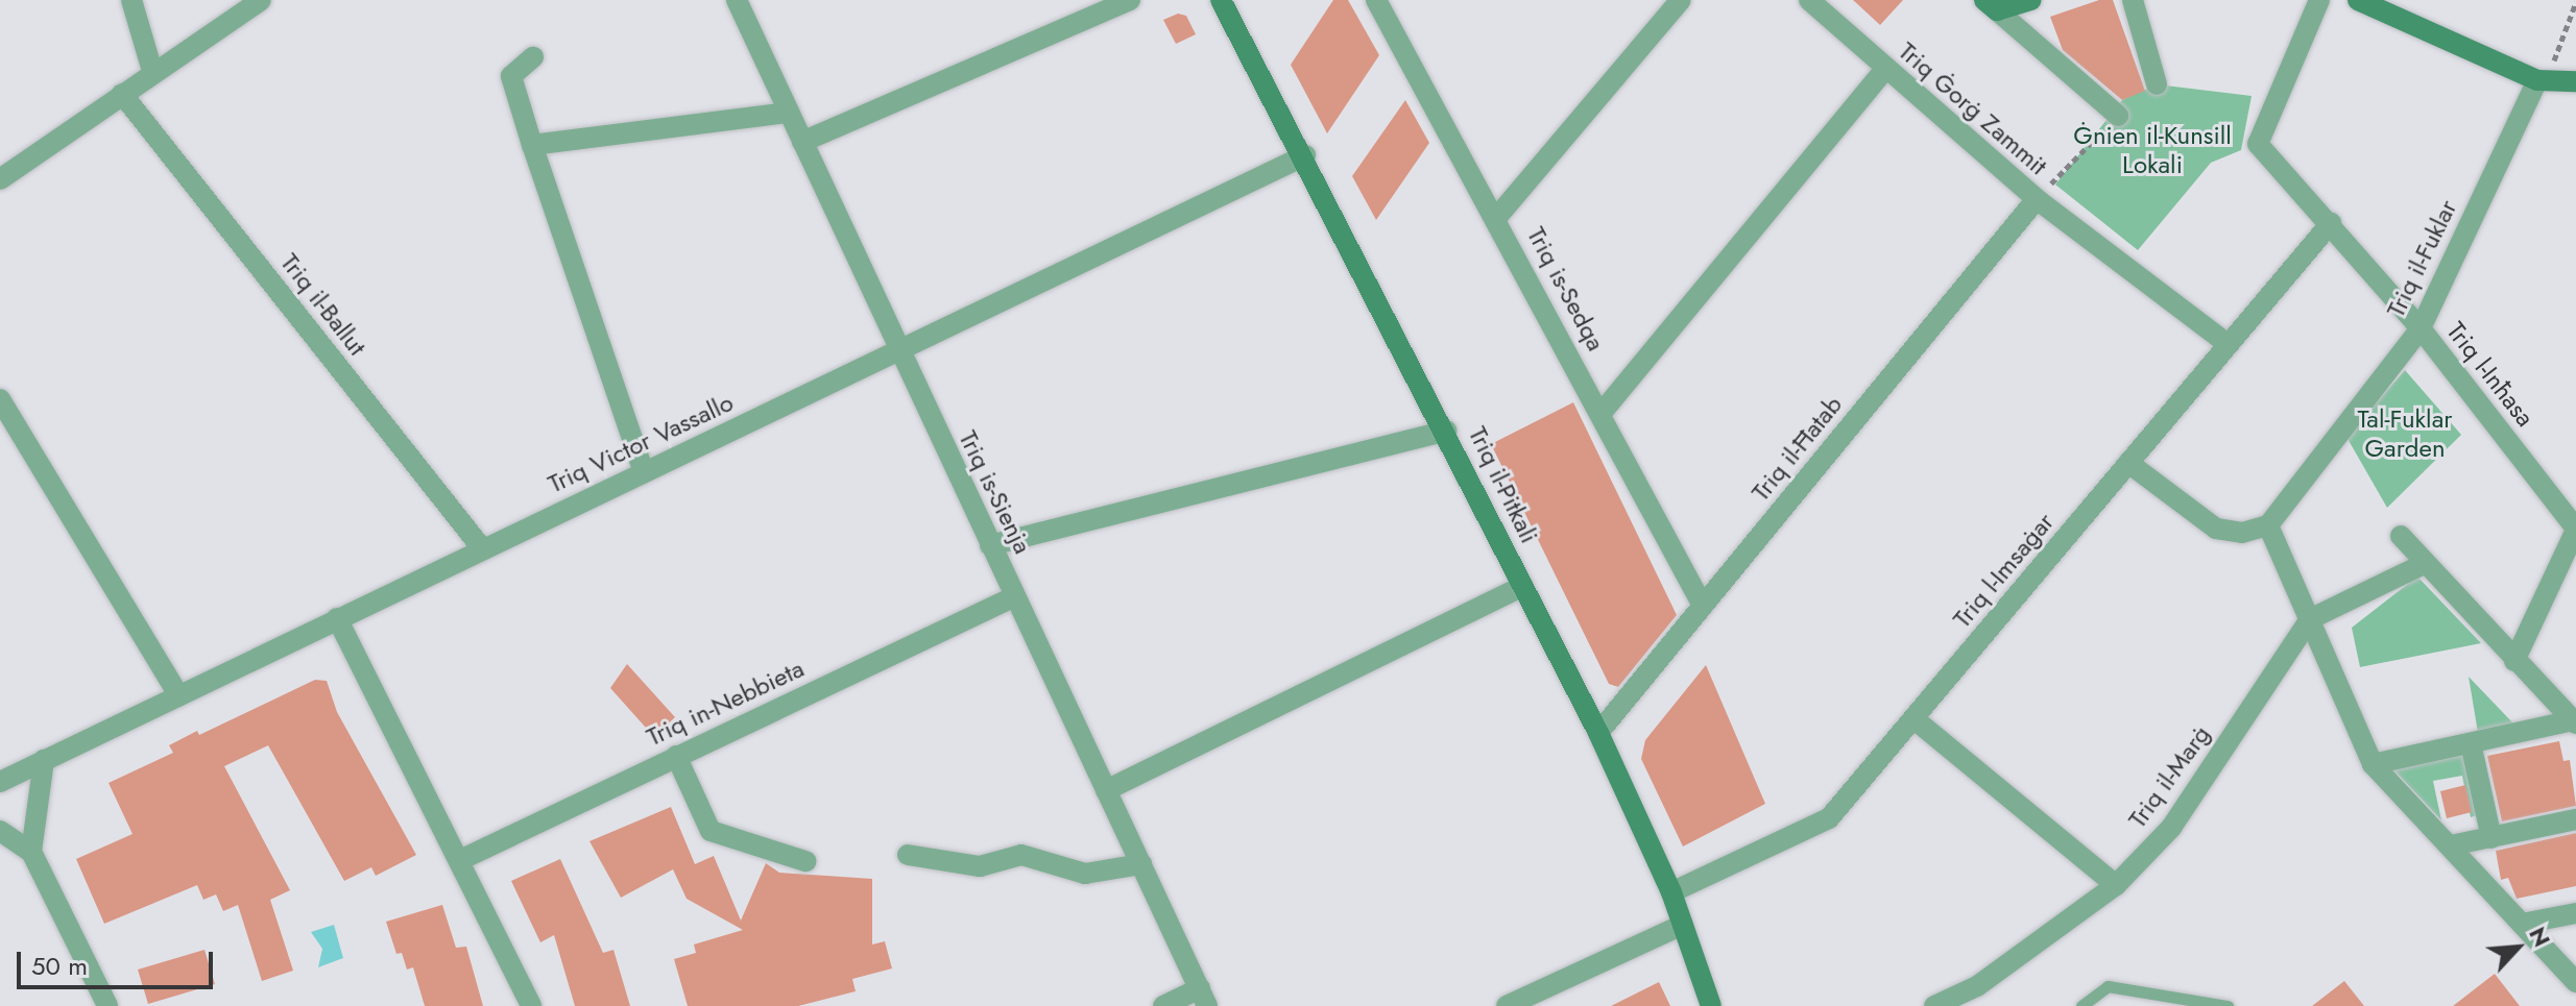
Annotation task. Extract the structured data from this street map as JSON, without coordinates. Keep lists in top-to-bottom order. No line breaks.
{"streets":{"street":["Triq Ġorġ Zammit","Triq il-Fuklar","Triq is-Sedqa","Triq il-Ballut","Triq l-Inħasa","Triq Victor Vassallo","Triq il-Ħatab","Triq il-Pitkali","Triq is-Sienja","Triq l-Imsaġar","Triq in-Nebbieta","Triq il-Marġ"]},"crossings":[["Triq Ġorġ Zammit","Triq il-Ħatab"],["Triq Ġorġ Zammit","Triq l-Imsaġar"],["Triq il-Fuklar","Triq l-Inħasa"],["Triq is-Sedqa","Triq il-Ħatab"],["Triq il-Ballut","Triq Victor Vassallo"],["Triq l-Inħasa","Triq l-Imsaġar"],["Triq Victor Vassallo","Triq il-Pitkali"],["Triq Victor Vassallo","Triq is-Sienja"],["Triq il-Ħatab","Triq il-Pitkali"],["Triq il-Pitkali","Triq l-Imsaġar"],["Triq is-Sienja","Triq in-Nebbieta"]],"parks":["Ġnien il-Kunsill Lokali","Tal-Fuklar Garden"],"scale_bar":"50 m","north":"top right"}
